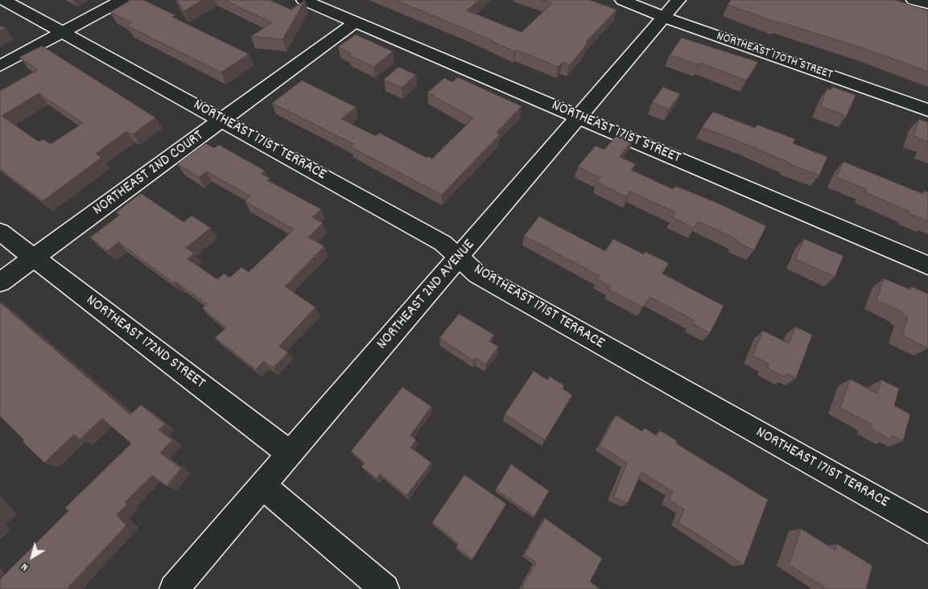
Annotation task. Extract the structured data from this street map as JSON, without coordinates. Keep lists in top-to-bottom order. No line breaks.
{"streets":{"street":["NORTHEAST 170TH STREET","NORTHEAST 171ST STREET","NORTHEAST 171ST TERRACE","NORTHEAST 2ND COURT","NORTHEAST 2ND AVENUE","NORTHEAST 172ND STREET"]},"crossings":[["NORTHEAST 170TH STREET","NORTHEAST 2ND AVENUE"],["NORTHEAST 171ST STREET","NORTHEAST 2ND COURT"],["NORTHEAST 171ST STREET","NORTHEAST 2ND AVENUE"],["NORTHEAST 171ST TERRACE","NORTHEAST 2ND COURT"],["NORTHEAST 171ST TERRACE","NORTHEAST 2ND AVENUE"],["NORTHEAST 2ND COURT","NORTHEAST 172ND STREET"],["NORTHEAST 2ND AVENUE","NORTHEAST 172ND STREET"]],"north":"bottom left"}
